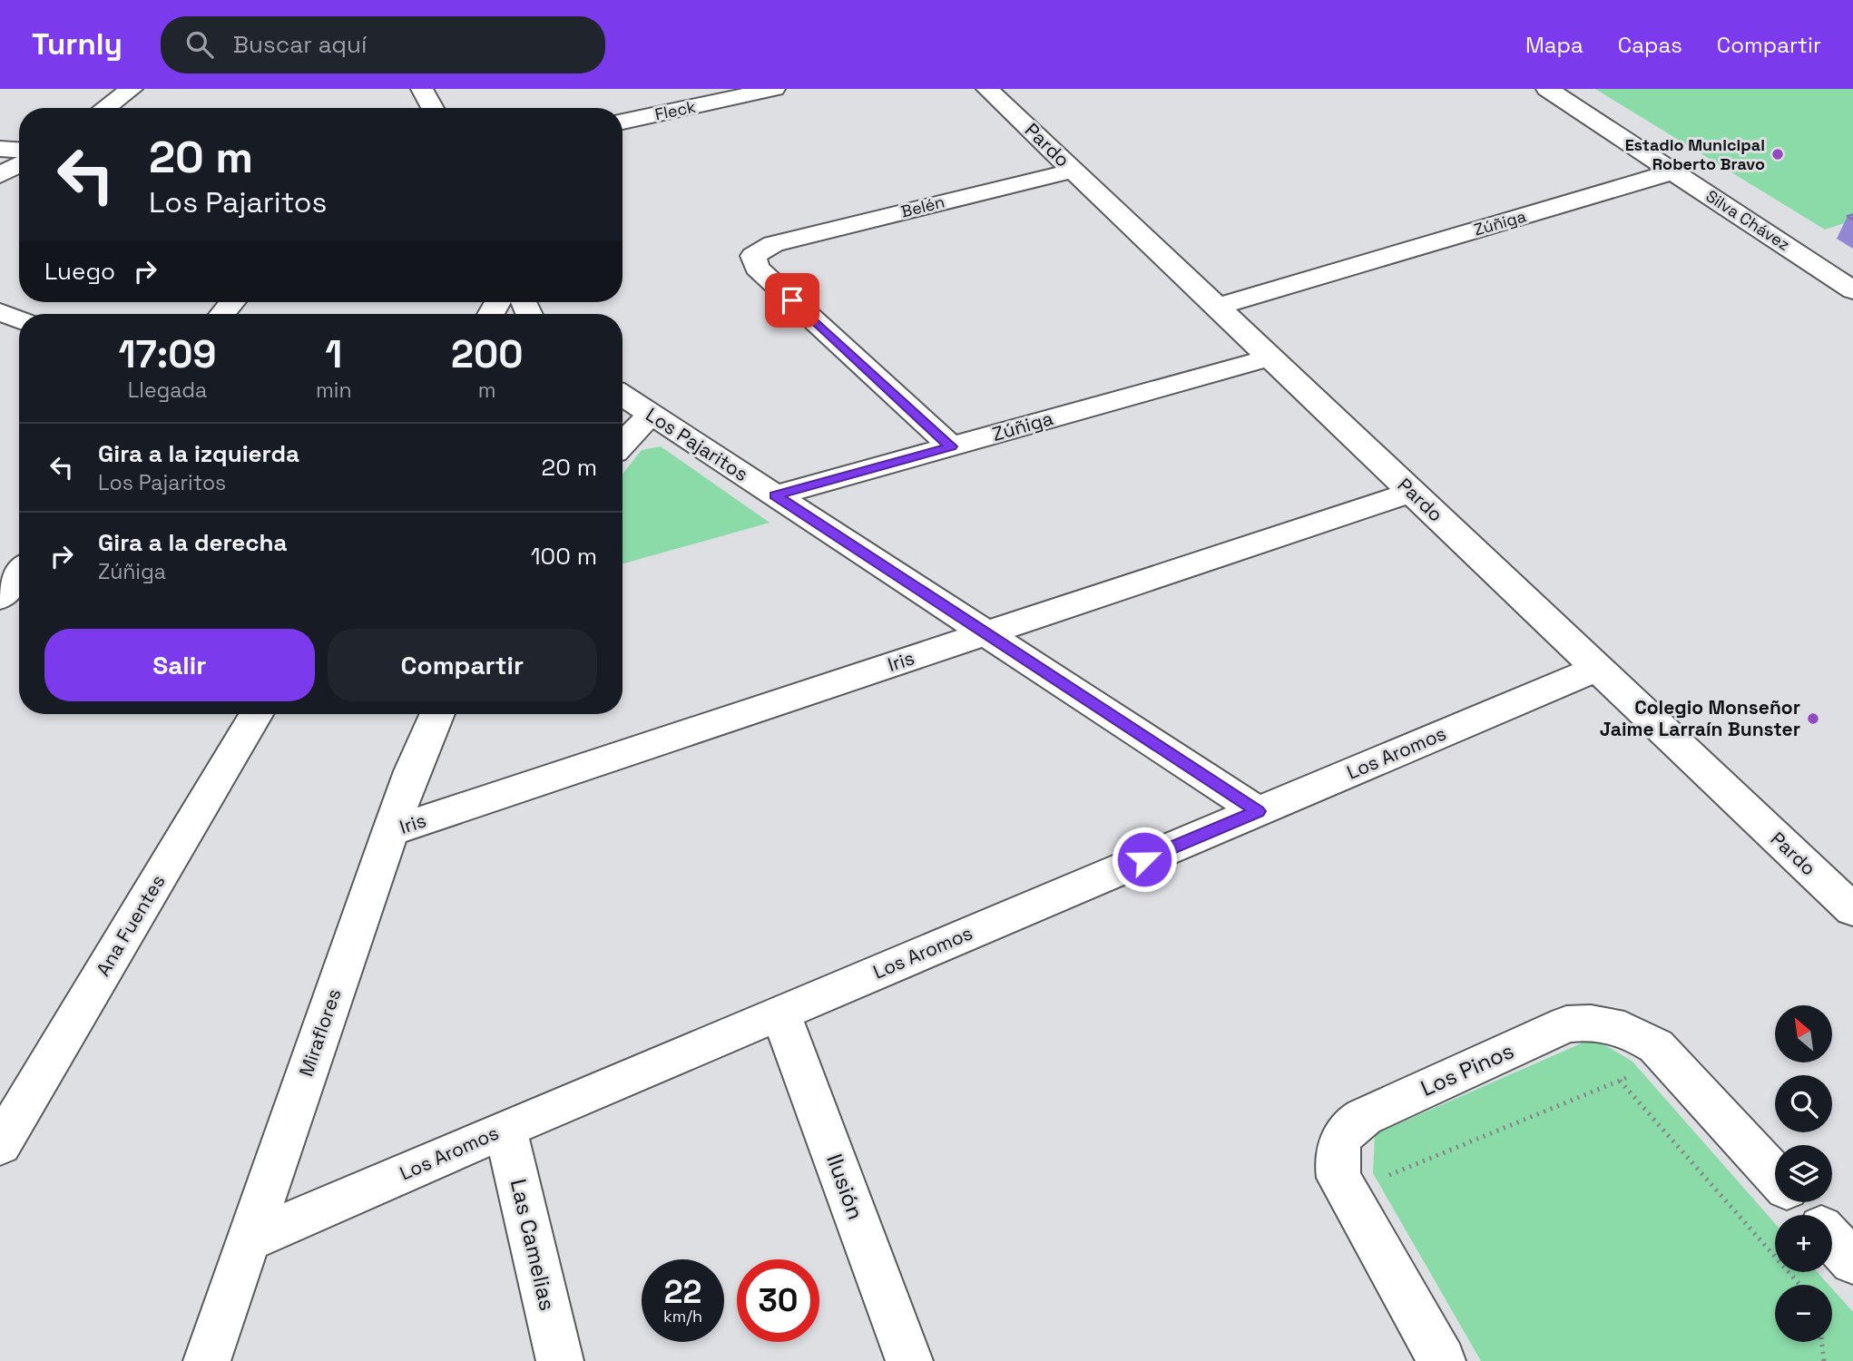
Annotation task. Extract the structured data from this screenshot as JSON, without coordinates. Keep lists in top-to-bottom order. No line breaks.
{"streets":{"street":["Fleck","Pardo","Belén","Silva Chávez","Zúñiga","Los Pajaritos","Iris","Los Aromos","Ana Fuentes","Miraflores","Los Pinos","Ilusión","Las Camelias"]},"crossings":[["Pardo","Belén"],["Pardo","Zúñiga"],["Pardo","Iris"],["Pardo","Los Aromos"],["Belén","Zúñiga"],["Silva Chávez","Zúñiga"],["Zúñiga","Los Pajaritos"],["Los Pajaritos","Iris"],["Los Pajaritos","Los Aromos"],["Iris","Miraflores"],["Los Aromos","Miraflores"],["Los Aromos","Ilusión"],["Los Aromos","Las Camelias"]],"places":["Estadio Municipal Roberto Bravo","Colegio Monseñor Jaime Larraín Bunster"],"north":"top left","page":{"header":"Turnly","search":"Buscar aquí","nav":["Mapa","Capas","Compartir"],"turn":["20 m","Los Pajaritos"],"then":"Luego","eta":["17:09","Llegada","1","min","200","m"],"list":[{"name":"Gira a la izquierda","note":"Los Pajaritos","value":"20 m"},{"name":"Gira a la derecha","note":"Zúñiga","value":"100 m"}],"buttons":["Salir","Compartir"],"map_buttons":["+","−"],"speed":"22 km/h","limit":"30"}}
